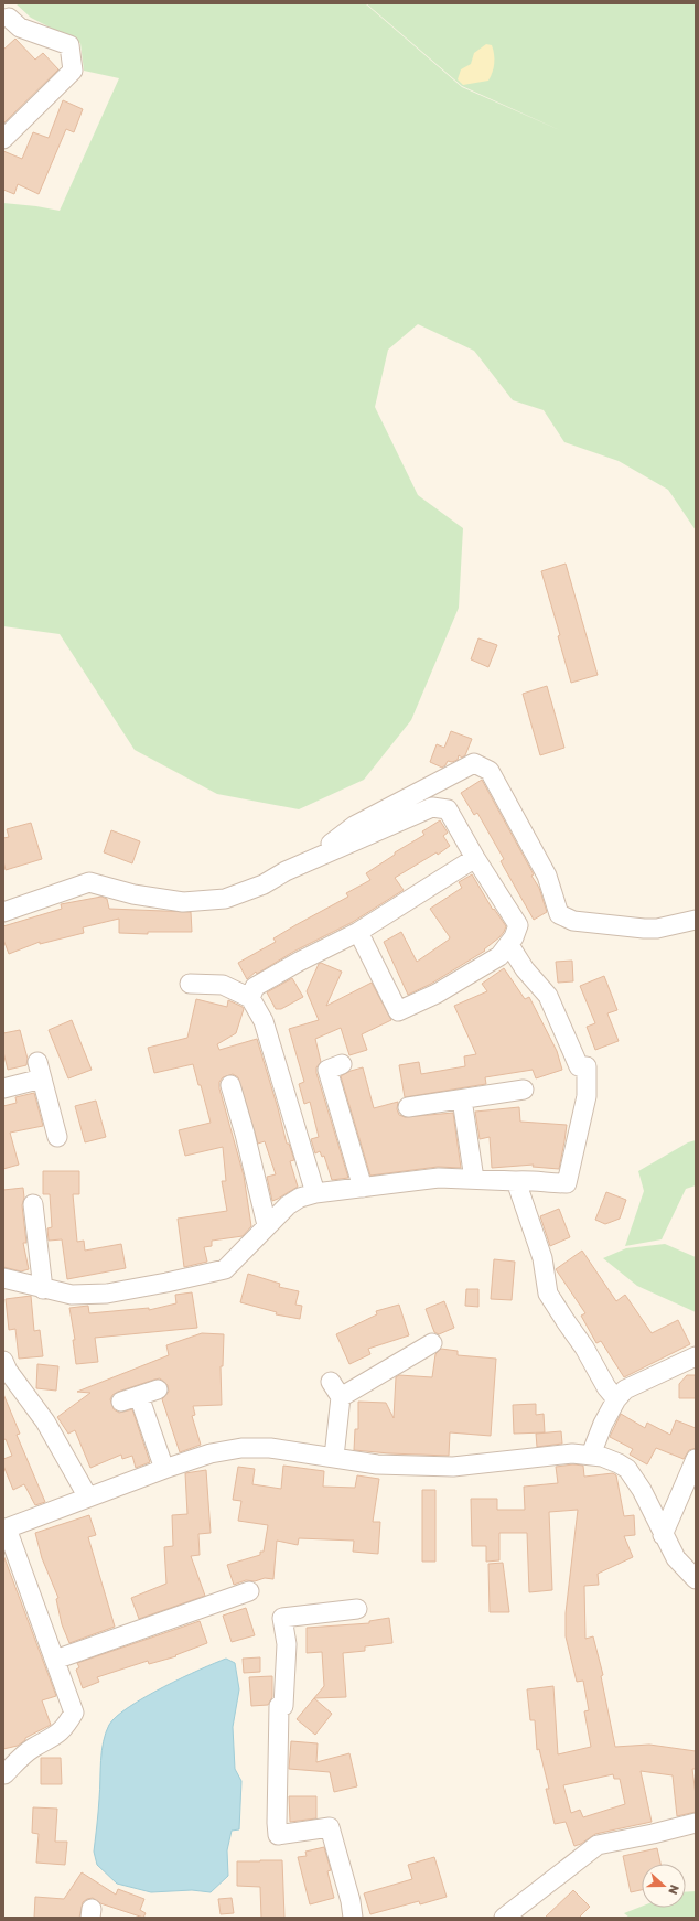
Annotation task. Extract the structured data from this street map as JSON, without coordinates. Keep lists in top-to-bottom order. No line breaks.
{"north":"right"}
